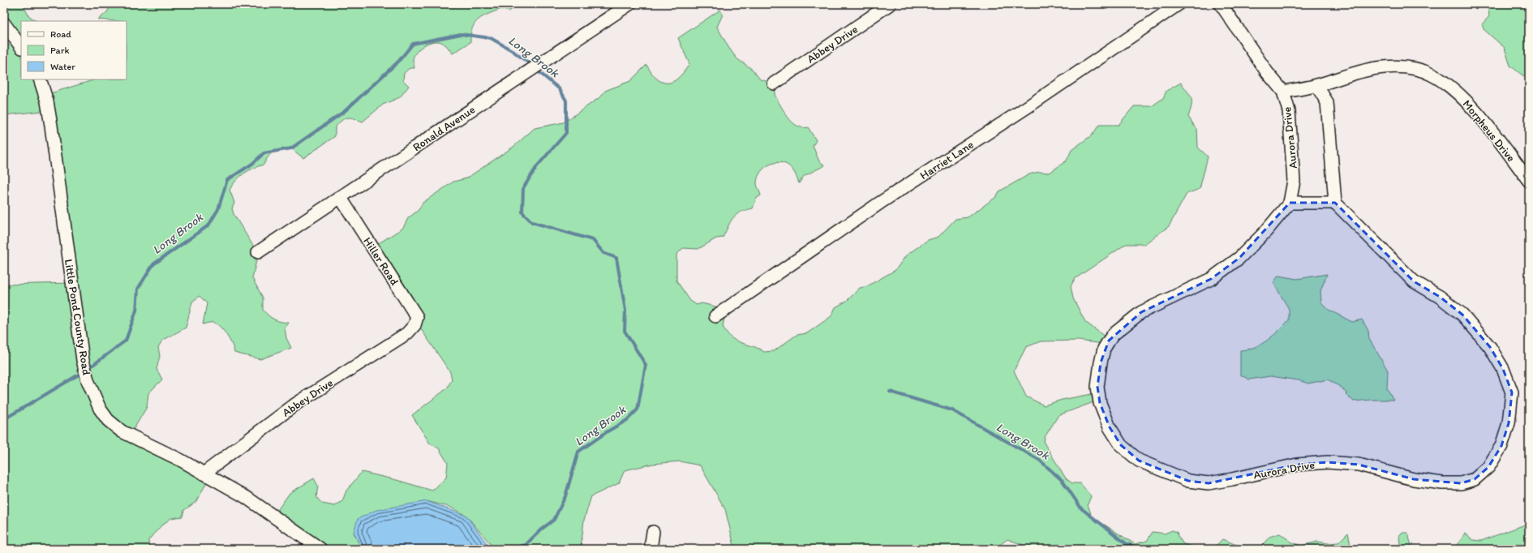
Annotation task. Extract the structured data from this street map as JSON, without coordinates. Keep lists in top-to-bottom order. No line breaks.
{"streets":{"street":["Abbey Drive","Ronald Avenue","Morpheus Drive","Aurora Drive","Harriet Lane","Hiller Road","Little Pond County Road"]},"crossings":[["Abbey Drive","Hiller Road"],["Abbey Drive","Little Pond County Road"],["Ronald Avenue","Hiller Road"],["Morpheus Drive","Aurora Drive"]],"water":["Long Brook"],"legend":["Road","Park","Water"]}
